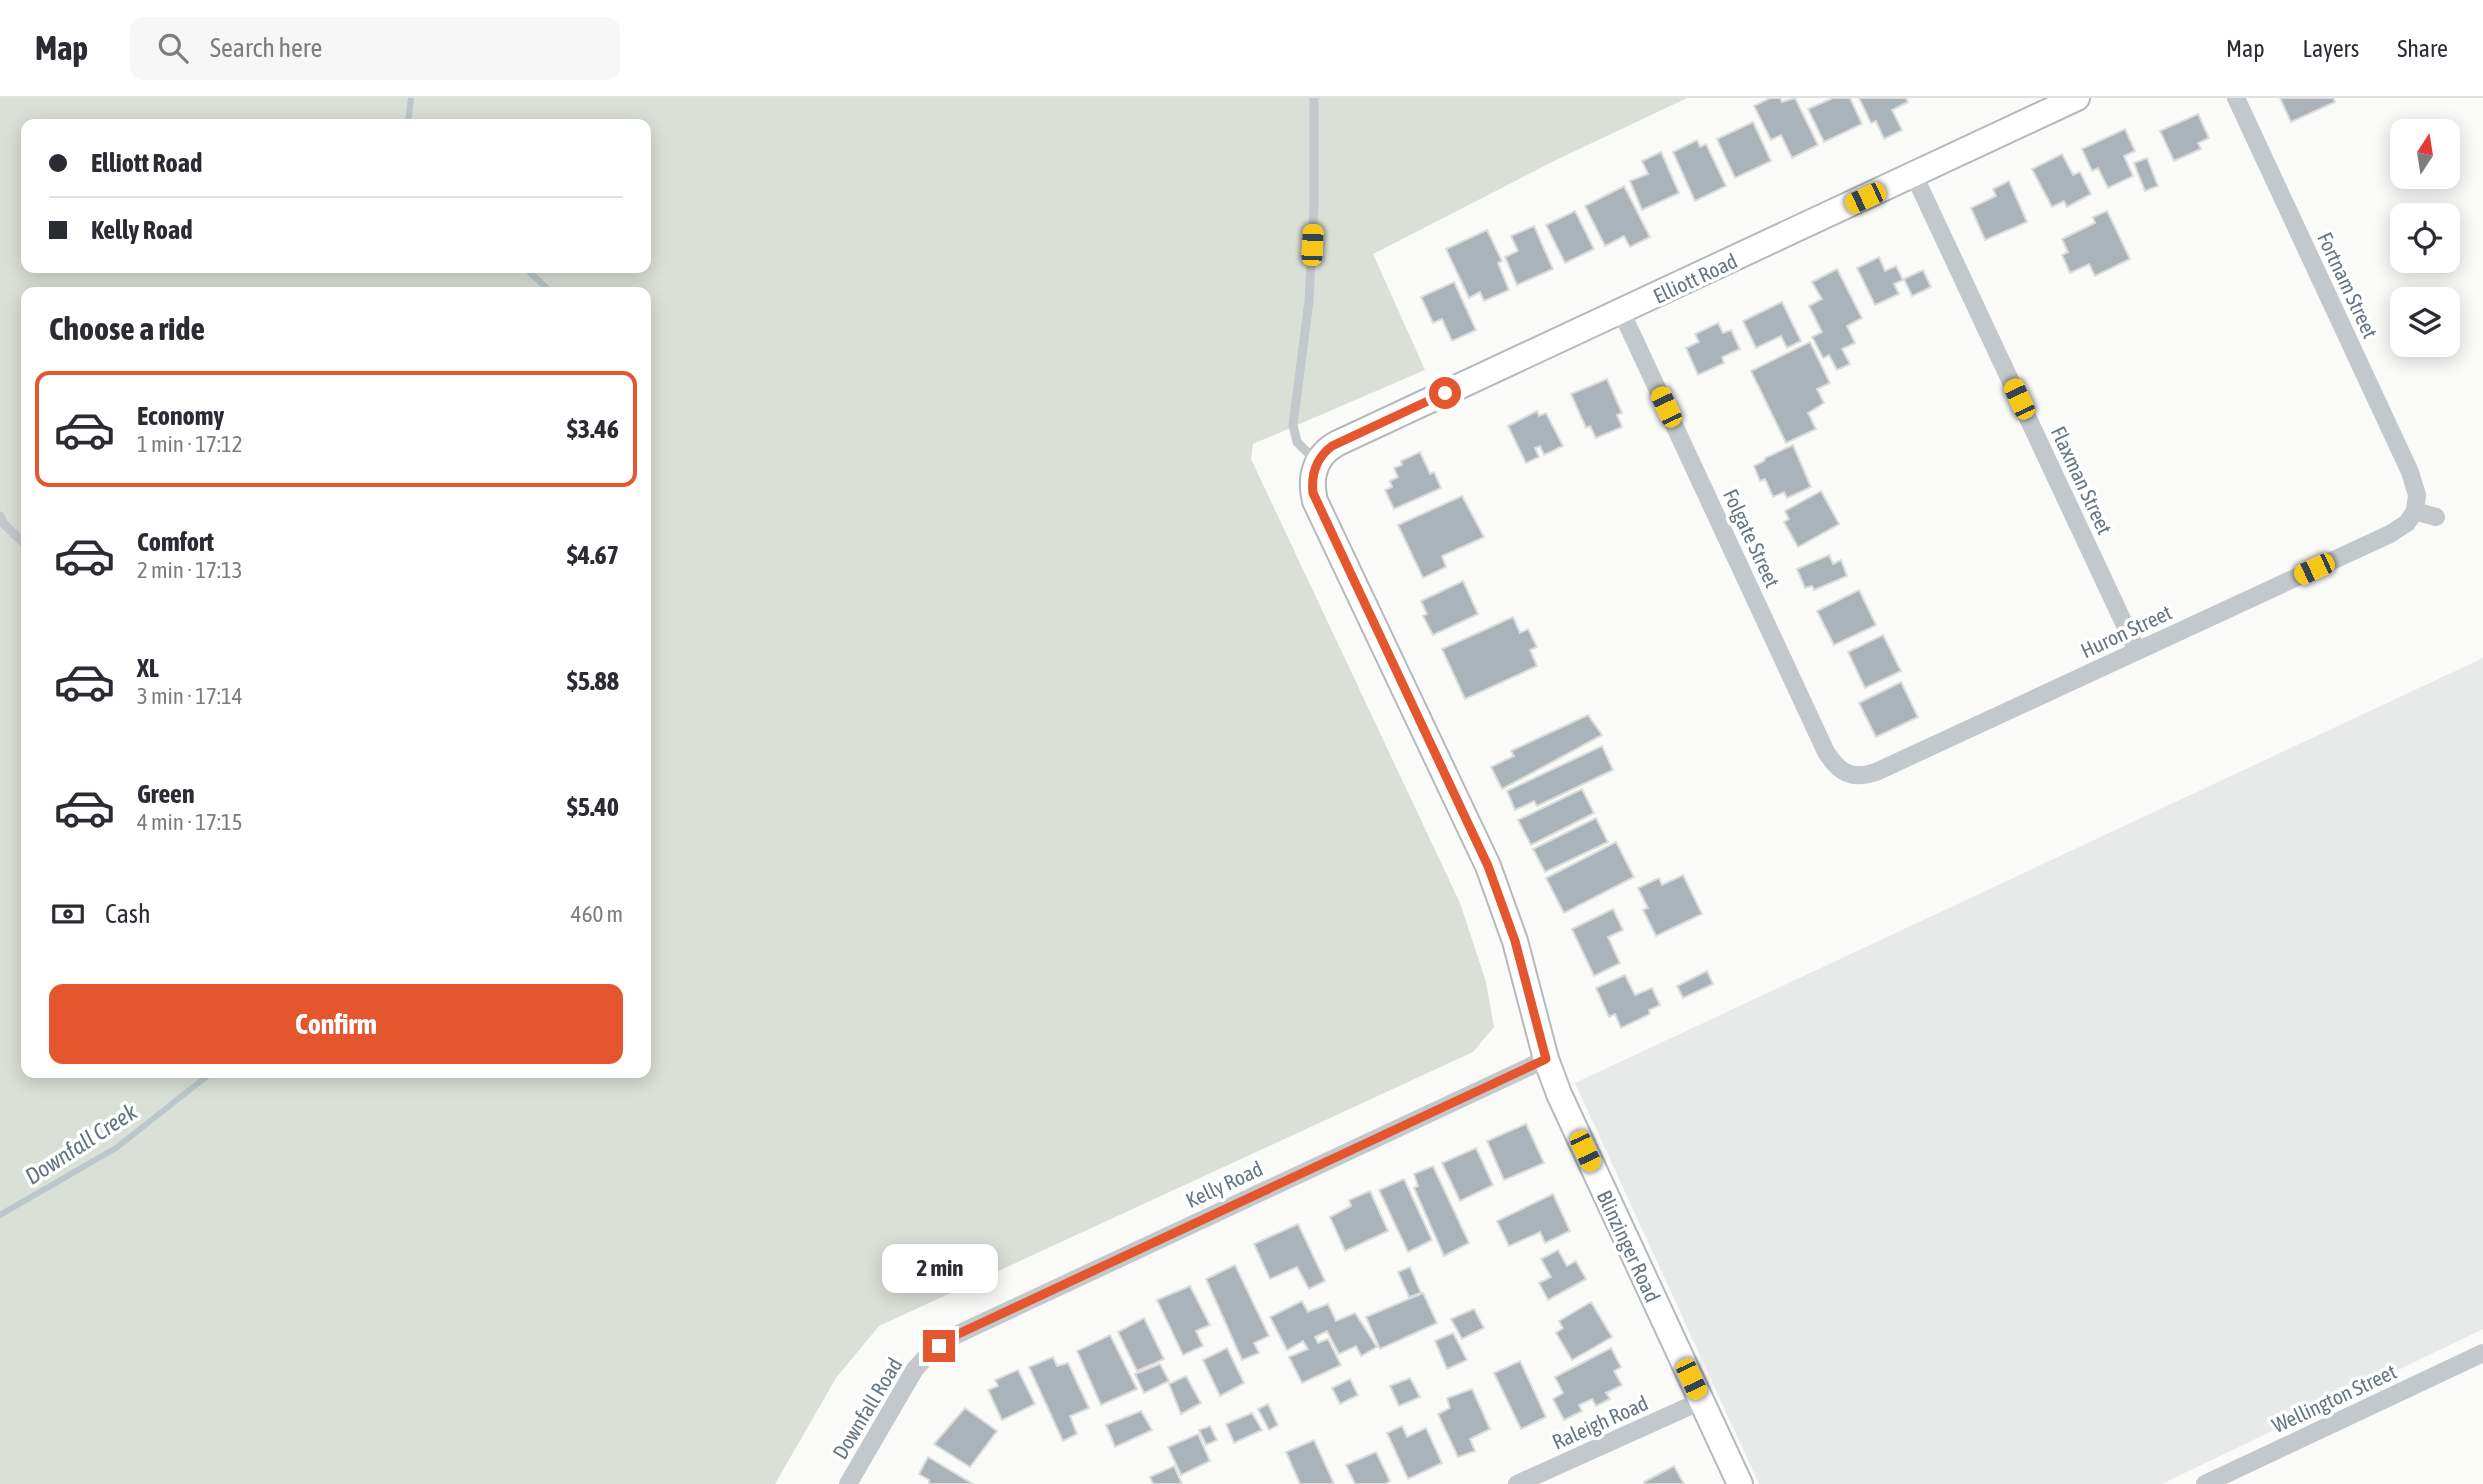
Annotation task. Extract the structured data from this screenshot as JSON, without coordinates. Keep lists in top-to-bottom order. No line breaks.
{"streets":{"street":["Elliott Road","Fortnam Street","Flaxman Street","Folgate Street","Huron Street","Kelly Road","Blinzinger Road","Wellington Street","Downfall Road","Raleigh Road"]},"crossings":[["Elliott Road","Flaxman Street"],["Elliott Road","Folgate Street"],["Elliott Road","Blinzinger Road"],["Fortnam Street","Huron Street"],["Flaxman Street","Huron Street"],["Folgate Street","Huron Street"],["Kelly Road","Blinzinger Road"],["Kelly Road","Downfall Road"],["Blinzinger Road","Raleigh Road"]],"water":["Downfall Creek"],"north":"top","page":{"header":"Map","search":"Search here","nav":["Map","Layers","Share"],"banner":["Elliott Road","Kelly Road"],"heading":"Choose a ride","list":[{"name":"Economy","note":"1 min · 17:12","value":"$3.46"},{"name":"Comfort","note":"2 min · 17:13","value":"$4.67"},{"name":"XL","note":"3 min · 17:14","value":"$5.88"},{"name":"Green","note":"4 min · 17:15","value":"$5.40"}],"pay":["Cash","460 m"],"buttons":"Confirm","bubble":"2 min"}}
